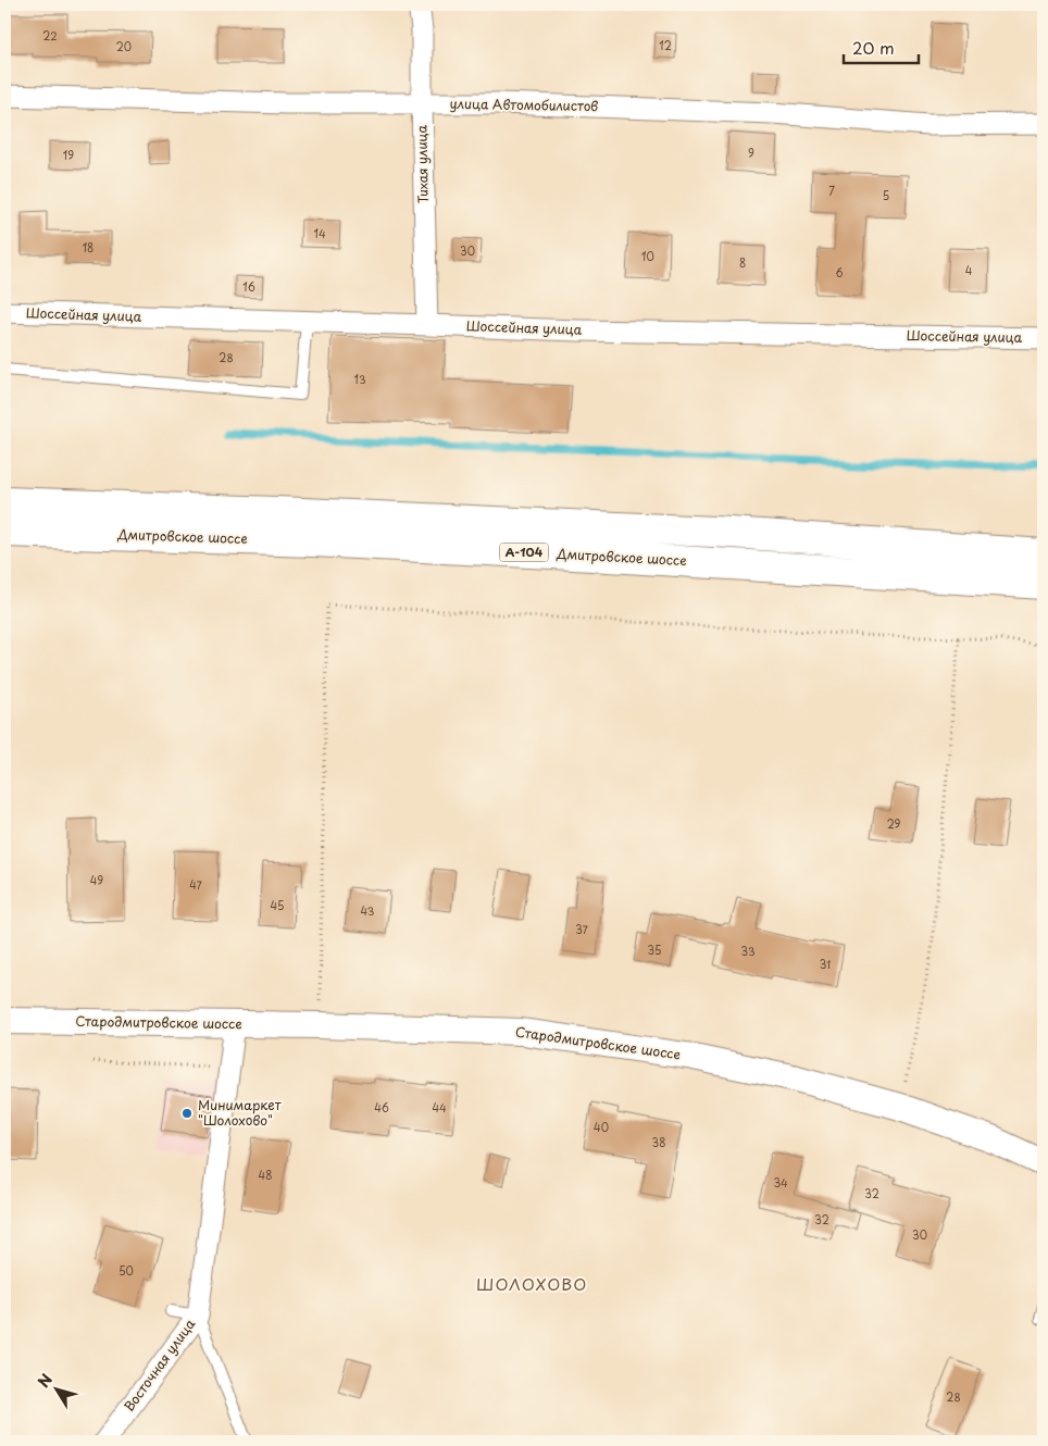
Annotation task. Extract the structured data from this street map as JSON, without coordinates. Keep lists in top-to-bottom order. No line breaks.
{"streets":{"highway":["Дмитровское шоссе","А-104"],"street":["улица Автомобилистов","Тихая улица","Шоссейная улица","Стародмитровское шоссе","Восточная улица"]},"crossings":[["улица Автомобилистов","Тихая улица"],["Тихая улица","Шоссейная улица"]],"districts":["ШОЛОХОВО"],"places":["Минимаркет \"Шолохово\""],"house_numbers":["22","12","20","9","19","7","5","14","18","30","10","8","4","6","16","28","13","29","49","47","45","43","37","35","33","31","46","44","40","38","48","34","32","32","30","50","28"],"scale_bar":"20 m","north":"top left"}
